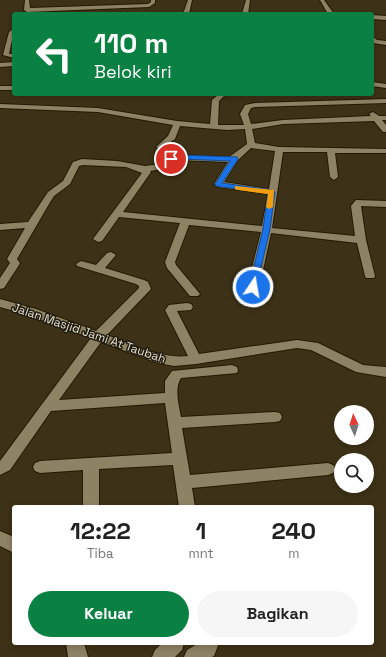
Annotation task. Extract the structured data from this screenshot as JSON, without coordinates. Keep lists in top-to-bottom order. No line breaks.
{"streets":{"street":["Jalan Masjid Jami At Taubah"]},"north":"top","page":{"turn":["110 m","Belok kiri"],"eta":["12:22","Tiba","1","mnt","240","m"],"buttons":["Keluar","Bagikan"]}}
